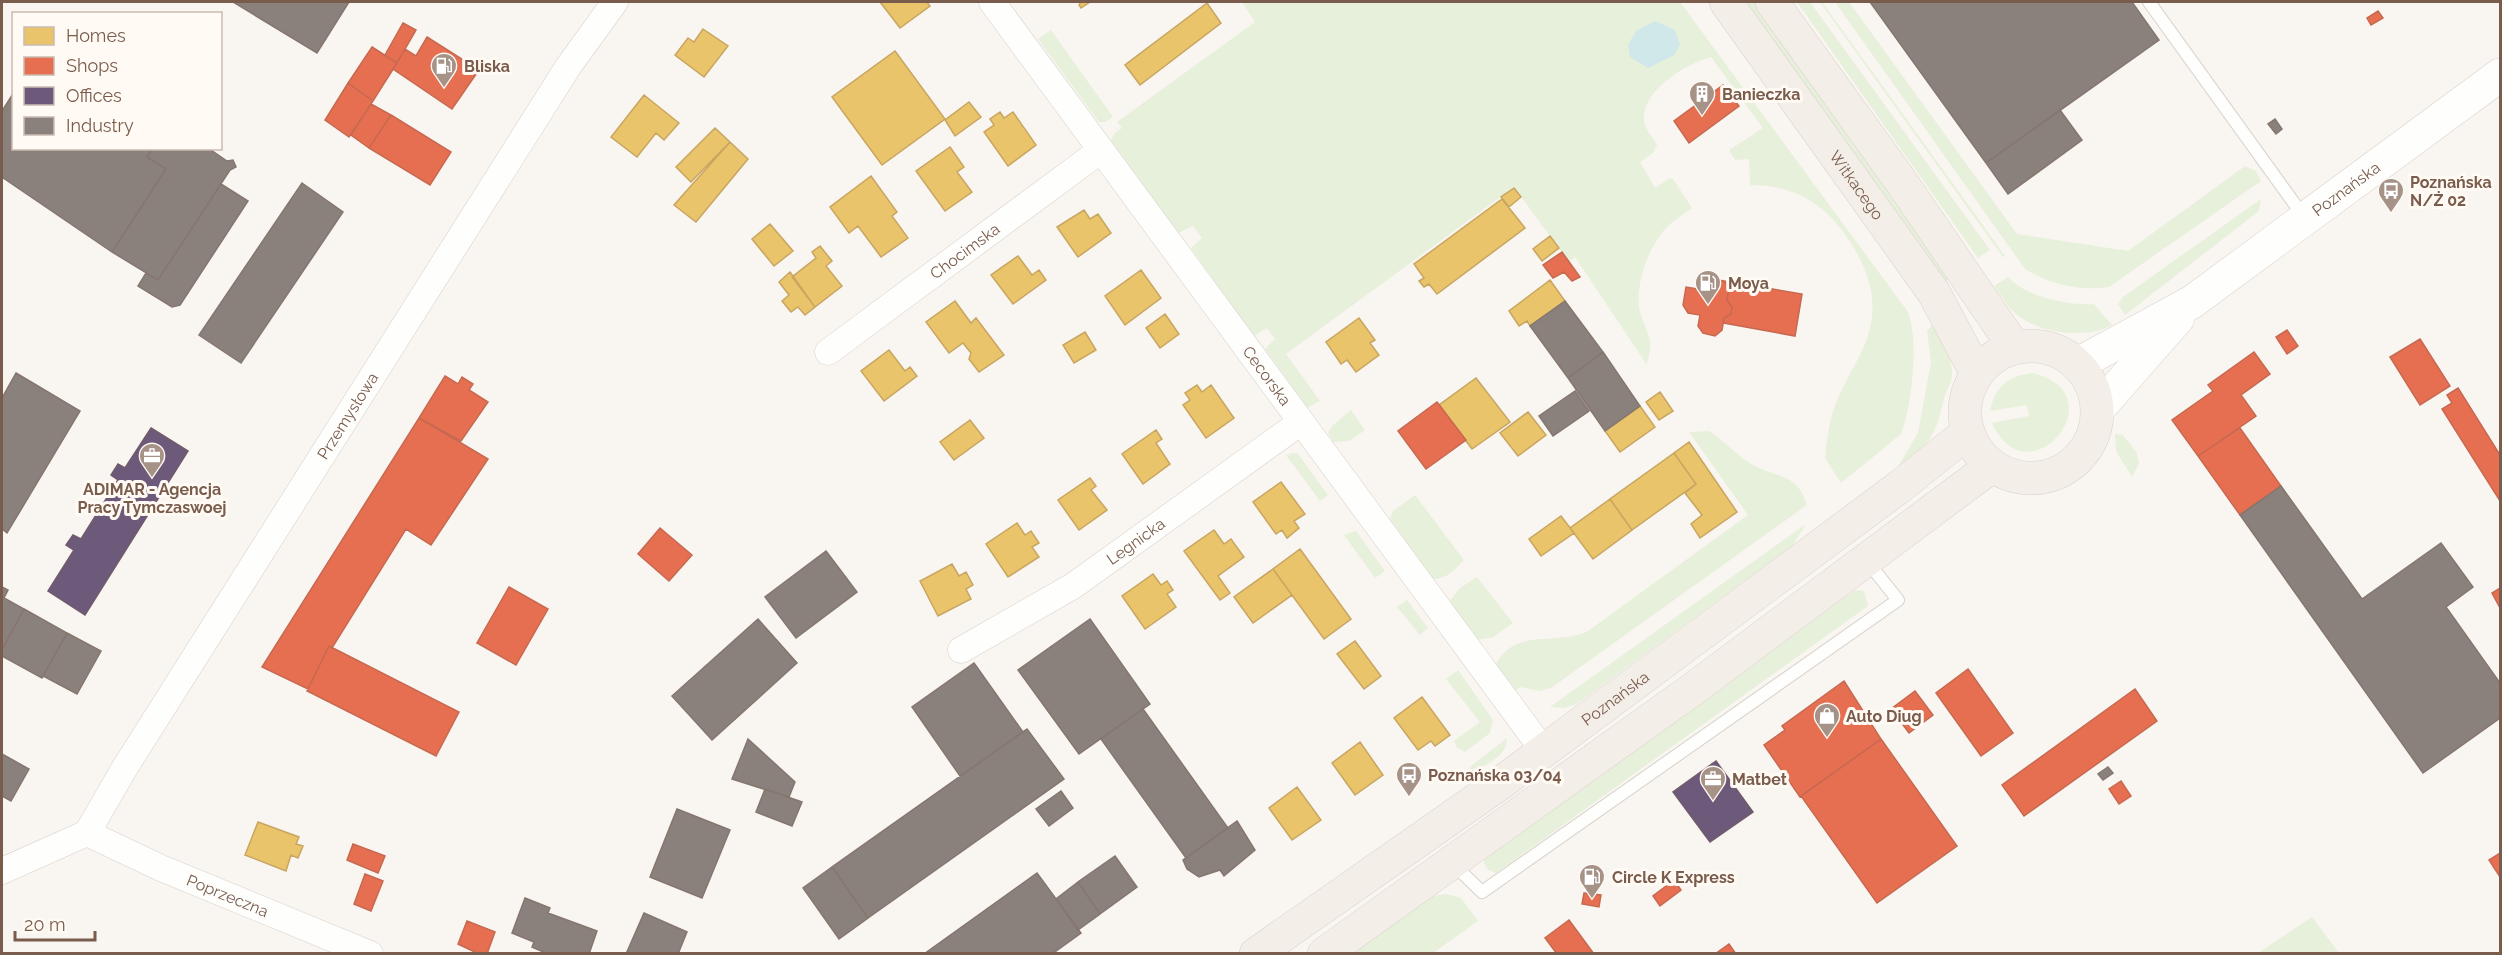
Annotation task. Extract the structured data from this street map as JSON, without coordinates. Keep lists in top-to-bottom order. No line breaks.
{"streets":{"main road":["Witkacego","Poznańska"],"street":["Chocimska","Cecorska","Przemysłowa","Legnicka","Poprzeczna"]},"crossings":[["Witkacego","Poznańska"],["Poznańska","Cecorska"],["Chocimska","Cecorska"],["Cecorska","Legnicka"],["Przemysłowa","Poprzeczna"]],"places":{"fuel station":["Bliska","Moya","Circle K Express"],"building":["Banieczka"],"bus stop":["Poznańska N/Ż 02","Poznańska 03/04"],"office":["ADIMAR - Agencja Pracy Tymczaswoej","Matbet"],"shop":["Auto Diug"]},"legend":["Homes","Shops","Offices","Industry"],"scale_bar":"20 m"}
